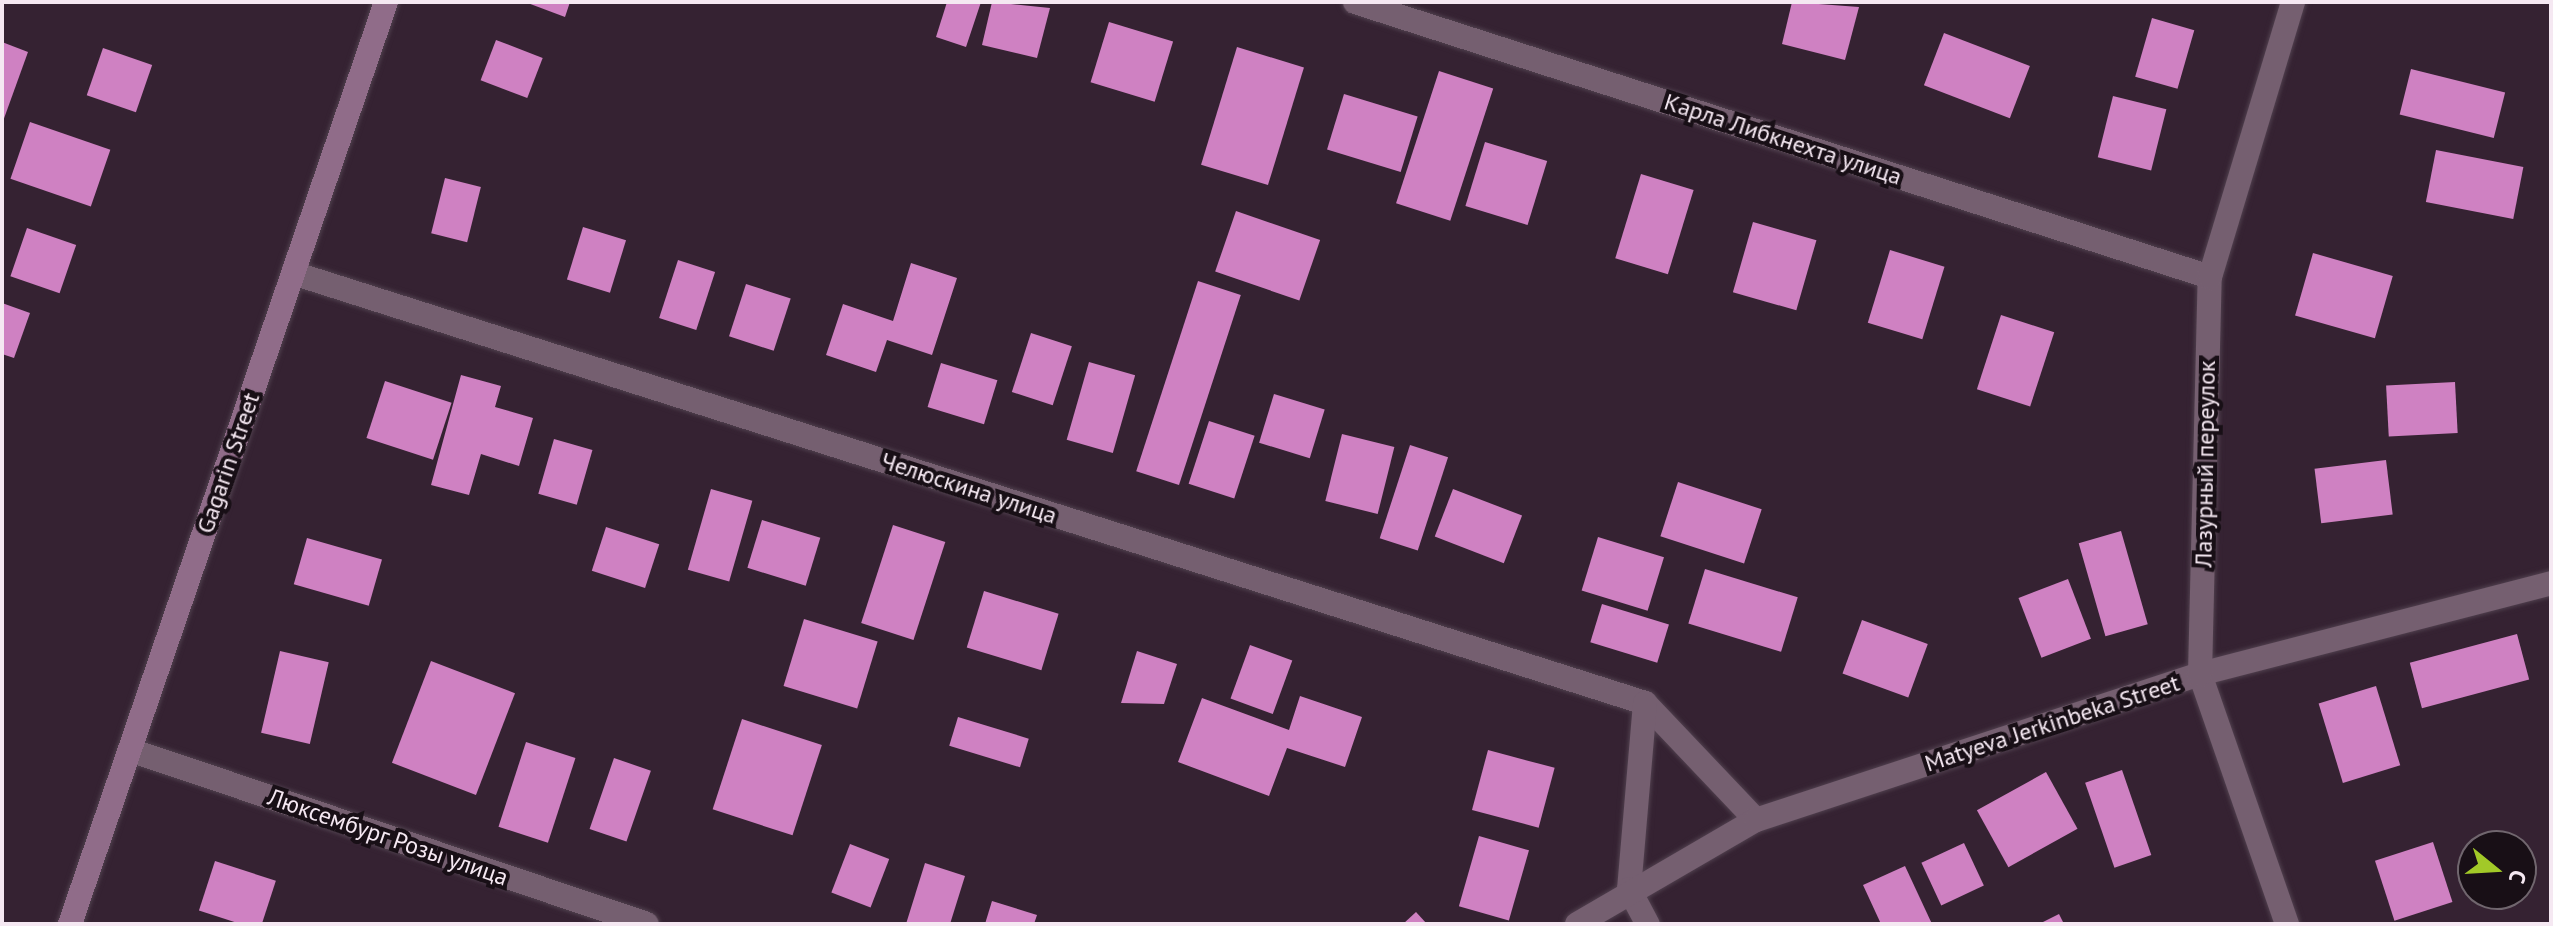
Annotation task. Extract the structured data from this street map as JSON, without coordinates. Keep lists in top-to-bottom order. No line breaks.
{"streets":{"main road":["Gagarin Street"],"street":["Карла Либкнехта улица","Лазурный переулок","Челюскина улица","Matyeva Jerkinbeka Street","Люксембург Розы улица"]},"crossings":[["Карла Либкнехта улица","Лазурный переулок"],["Gagarin Street","Челюскина улица"],["Gagarin Street","Люксембург Розы улица"],["Лазурный переулок","Matyeva Jerkinbeka Street"],["Челюскина улица","Matyeva Jerkinbeka Street"]],"north":"right"}
